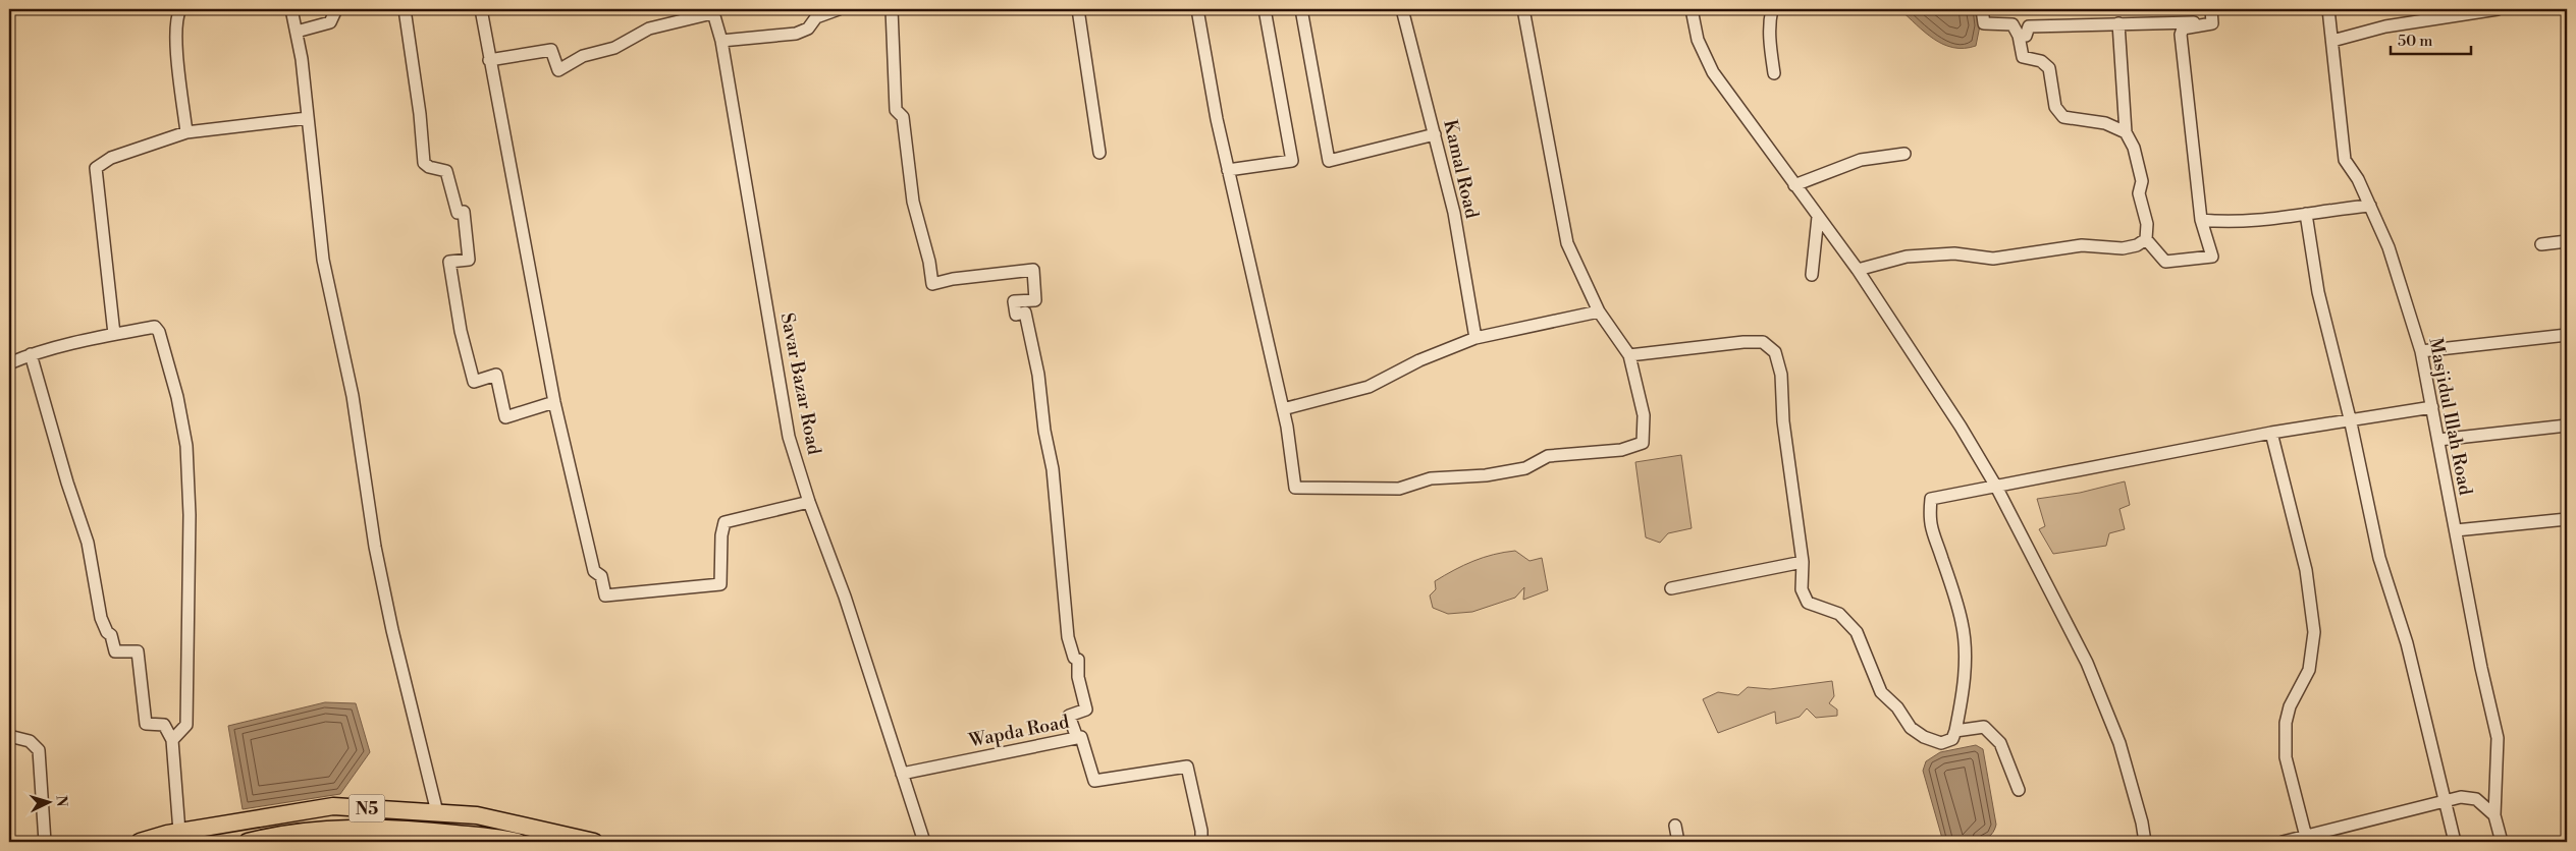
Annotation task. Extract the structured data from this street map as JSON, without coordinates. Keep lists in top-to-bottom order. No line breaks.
{"streets":{"highway":["N5"],"street":["Kamal Road","Savar Bazar Road","Masjidul Illah Road","Wapda Road"]},"crossings":[["Savar Bazar Road","Wapda Road"]],"scale_bar":"50 m","north":"right"}
